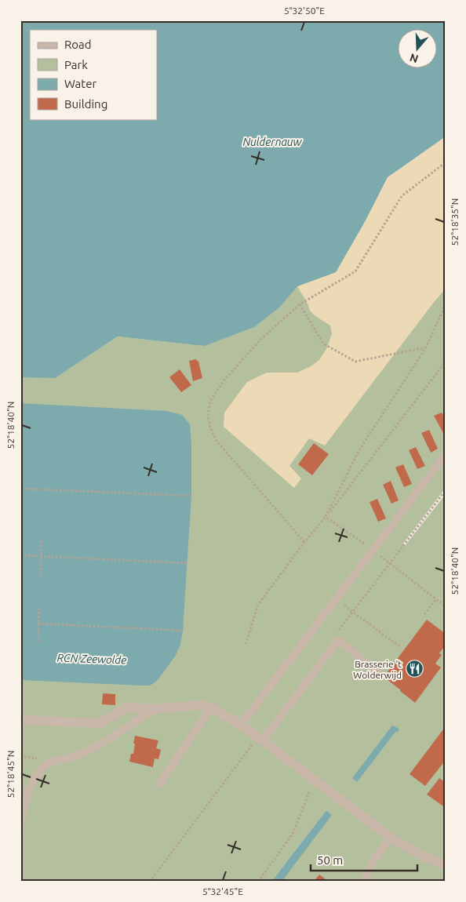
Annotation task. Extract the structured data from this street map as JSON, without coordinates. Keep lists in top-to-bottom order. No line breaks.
{"water":["Nuldernauw","RCN Zeewolde"],"places":{"restaurant":["Brasserie 't Wolderwijd"]},"legend":["Road","Park","Water","Building"],"scale_bar":"50 m","north":"bottom","coordinates":["5°32'50\"E","52°18'35\"N","52°18'40\"N","52°18'45\"N","5°32'45\"E"]}
